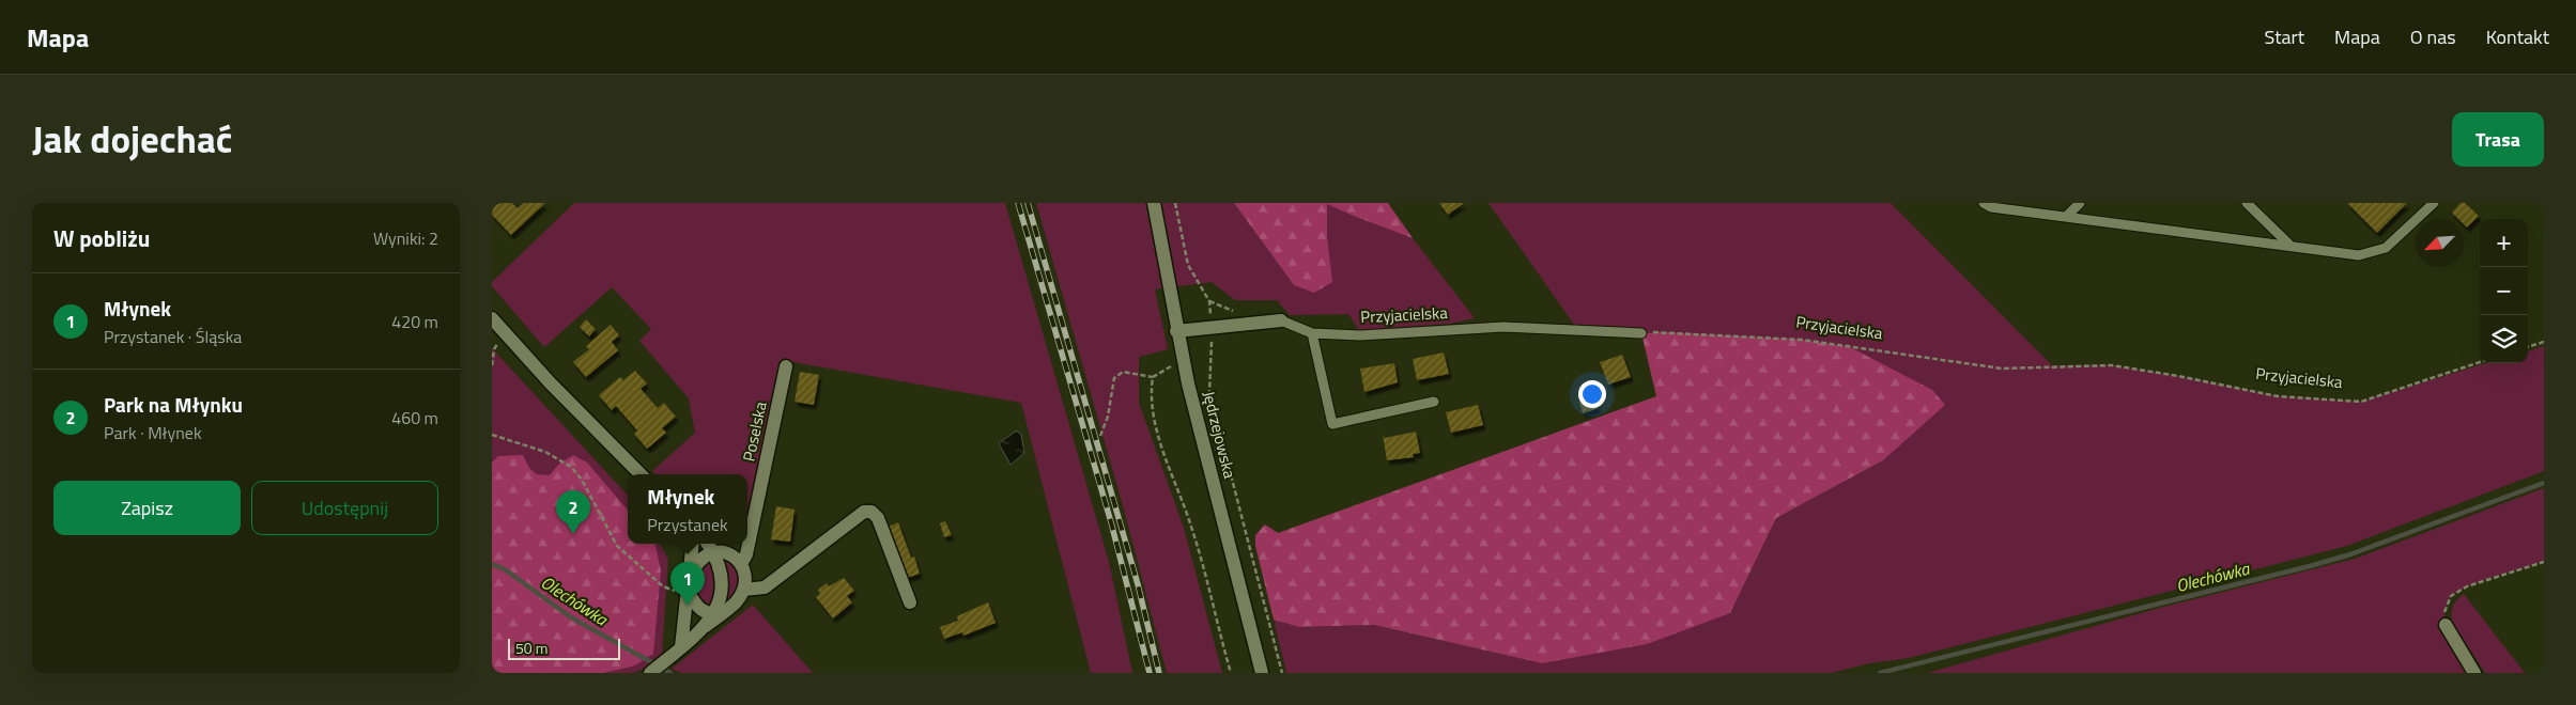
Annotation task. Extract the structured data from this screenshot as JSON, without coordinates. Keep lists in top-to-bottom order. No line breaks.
{"streets":{"street":["Przyjacielska","Poselska","Jędrzejowska"]},"crossings":[["Przyjacielska","Jędrzejowska"]],"water":["Olechówka"],"scale_bar":"50 m","north":"bottom left","page":{"header":"Mapa","nav":["Start","Mapa","O nas","Kontakt"],"title":"Jak dojechać","buttons":["Trasa",["Zapisz","Udostępnij"]],"heading":["W pobliżu","Wyniki: 2"],"map_buttons":["+","−"],"list":[{"mark":"1","name":"Młynek","note":"Przystanek · Śląska","value":"420 m"},{"mark":"2","name":"Park na Młynku","note":"Park · Młynek","value":"460 m"}],"popup":["Młynek","Przystanek"],"pins":["2","1"],"scale":"50 m"}}
